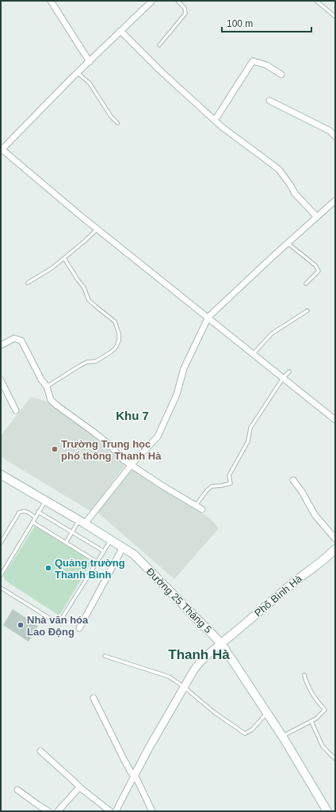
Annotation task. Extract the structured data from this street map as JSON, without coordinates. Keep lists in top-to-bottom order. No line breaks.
{"streets":{"main road":["Phố Bình Hà","Đường 25 Tháng 5"]},"crossings":[["Phố Bình Hà","Đường 25 Tháng 5"]],"districts":["Khu 7","Thanh Hà"],"places":["Trường Trung học phổ thông Thanh Hà","Quảng trường Thanh Bình","Nhà văn hóa Lao Động"],"scale_bar":"100 m"}
